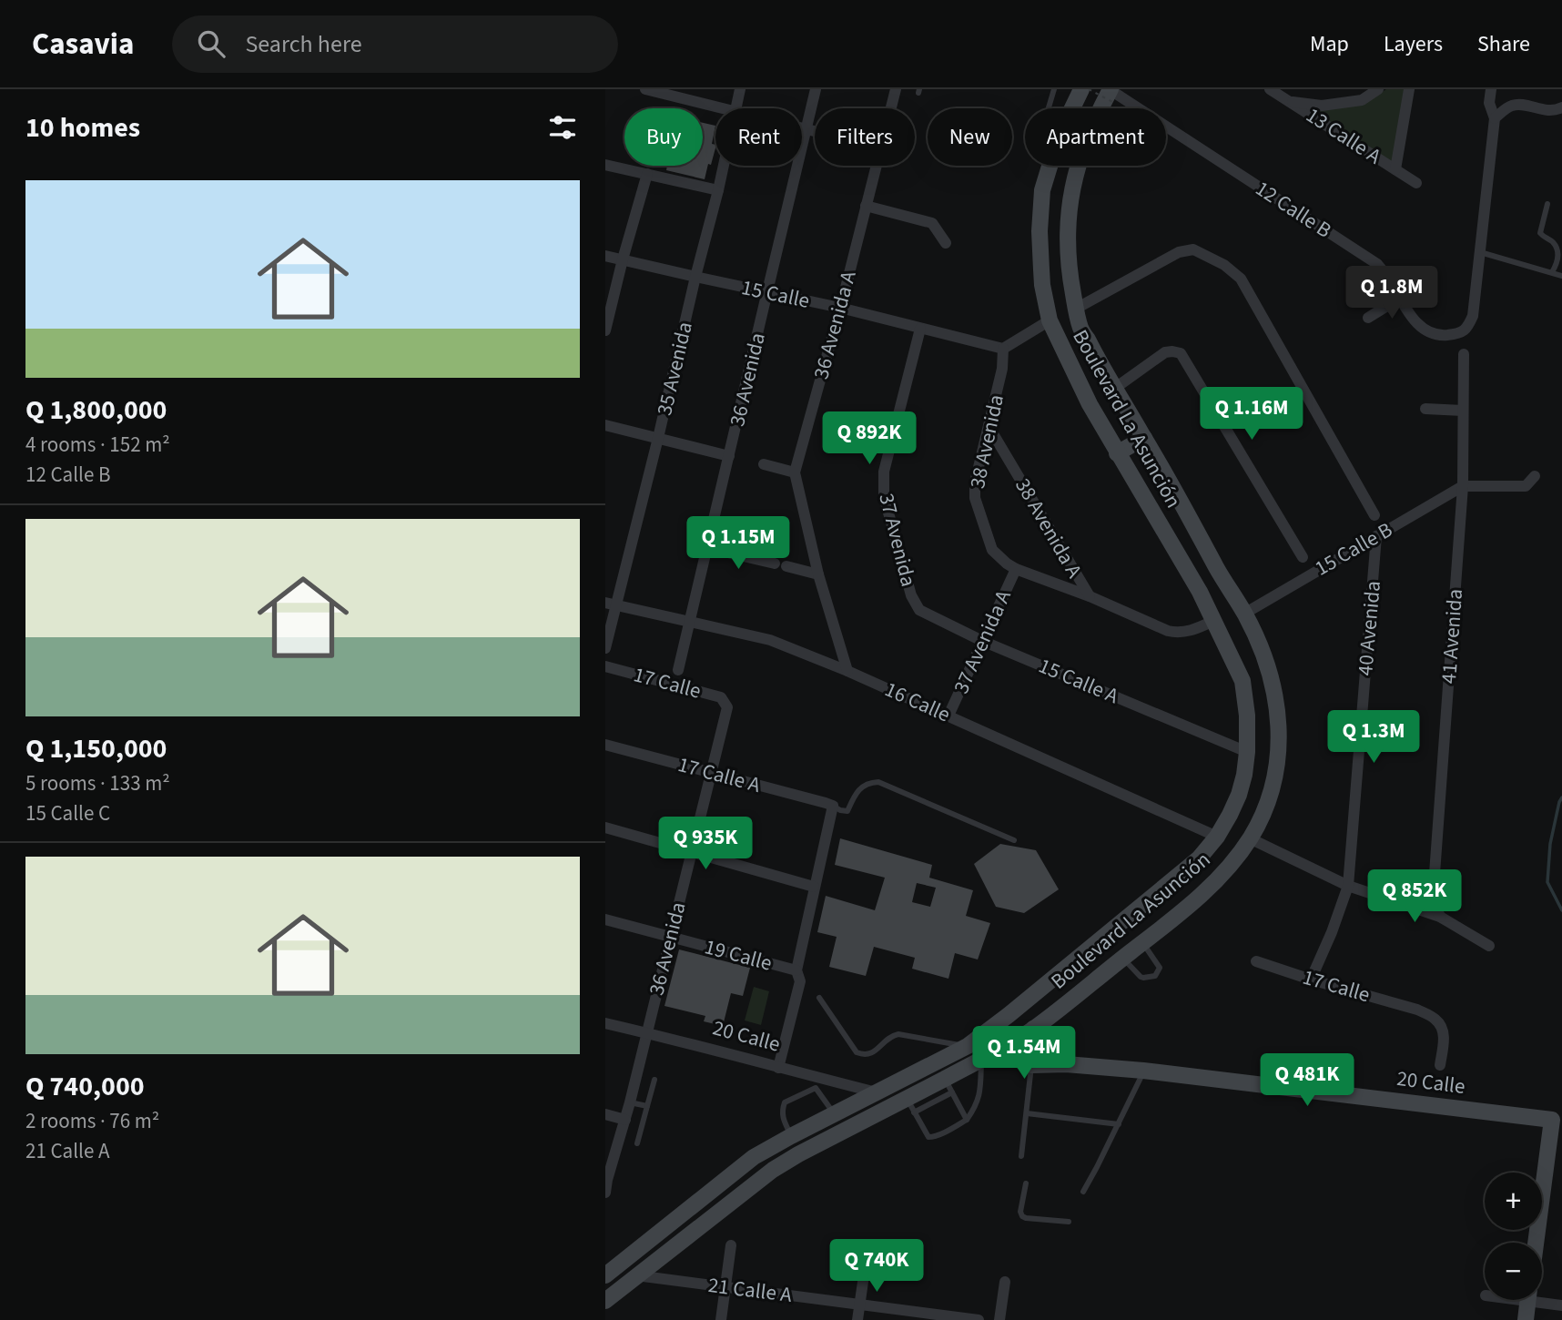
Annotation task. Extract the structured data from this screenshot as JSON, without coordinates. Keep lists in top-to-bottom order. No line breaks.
{"streets":{"main road":["Boulevard La Asunción","20 Calle"],"street":["13 Calle A","12 Calle B","15 Calle","36 Avenida A","35 Avenida","36 Avenida","38 Avenida","38 Avenida A","37 Avenida","15 Calle B","40 Avenida","41 Avenida","37 Avenida A","15 Calle A","17 Calle","16 Calle","17 Calle A","19 Calle","21 Calle A"]},"crossings":[["12 Calle B","Boulevard La Asunción"],["15 Calle","36 Avenida A"],["15 Calle","35 Avenida"],["15 Calle","36 Avenida"],["15 Calle","38 Avenida"],["15 Calle","37 Avenida"],["36 Avenida A","16 Calle"],["35 Avenida","16 Calle"],["36 Avenida","17 Calle"],["36 Avenida","16 Calle"],["36 Avenida","17 Calle A"],["36 Avenida","19 Calle"],["36 Avenida","20 Calle"],["Boulevard La Asunción","15 Calle B"],["Boulevard La Asunción","15 Calle A"],["Boulevard La Asunción","16 Calle"],["Boulevard La Asunción","20 Calle"],["Boulevard La Asunción","21 Calle A"],["38 Avenida","38 Avenida A"],["38 Avenida","37 Avenida A"],["37 Avenida","15 Calle A"],["15 Calle B","40 Avenida"],["15 Calle B","41 Avenida"],["40 Avenida","17 Calle"],["37 Avenida A","15 Calle A"],["37 Avenida A","16 Calle"]],"page":{"header":"Casavia","search":"Search here","nav":["Map","Layers","Share"],"heading":"10 homes","chip":["Buy","Rent","Filters","New","Apartment"],"list":[{"name":"Q 1,800,000","note":"4 rooms · 152 m² · 12 Calle B"},{"name":"Q 1,150,000","note":"5 rooms · 133 m² · 15 Calle C"},{"name":"Q 740,000","note":"2 rooms · 76 m² · 21 Calle A"}],"price":["Q 1.8M","Q 1.16M","Q 892K","Q 1.15M","Q 1.3M","Q 935K","Q 852K","Q 1.54M","Q 481K","Q 740K"],"map_buttons":["+","−"]}}
